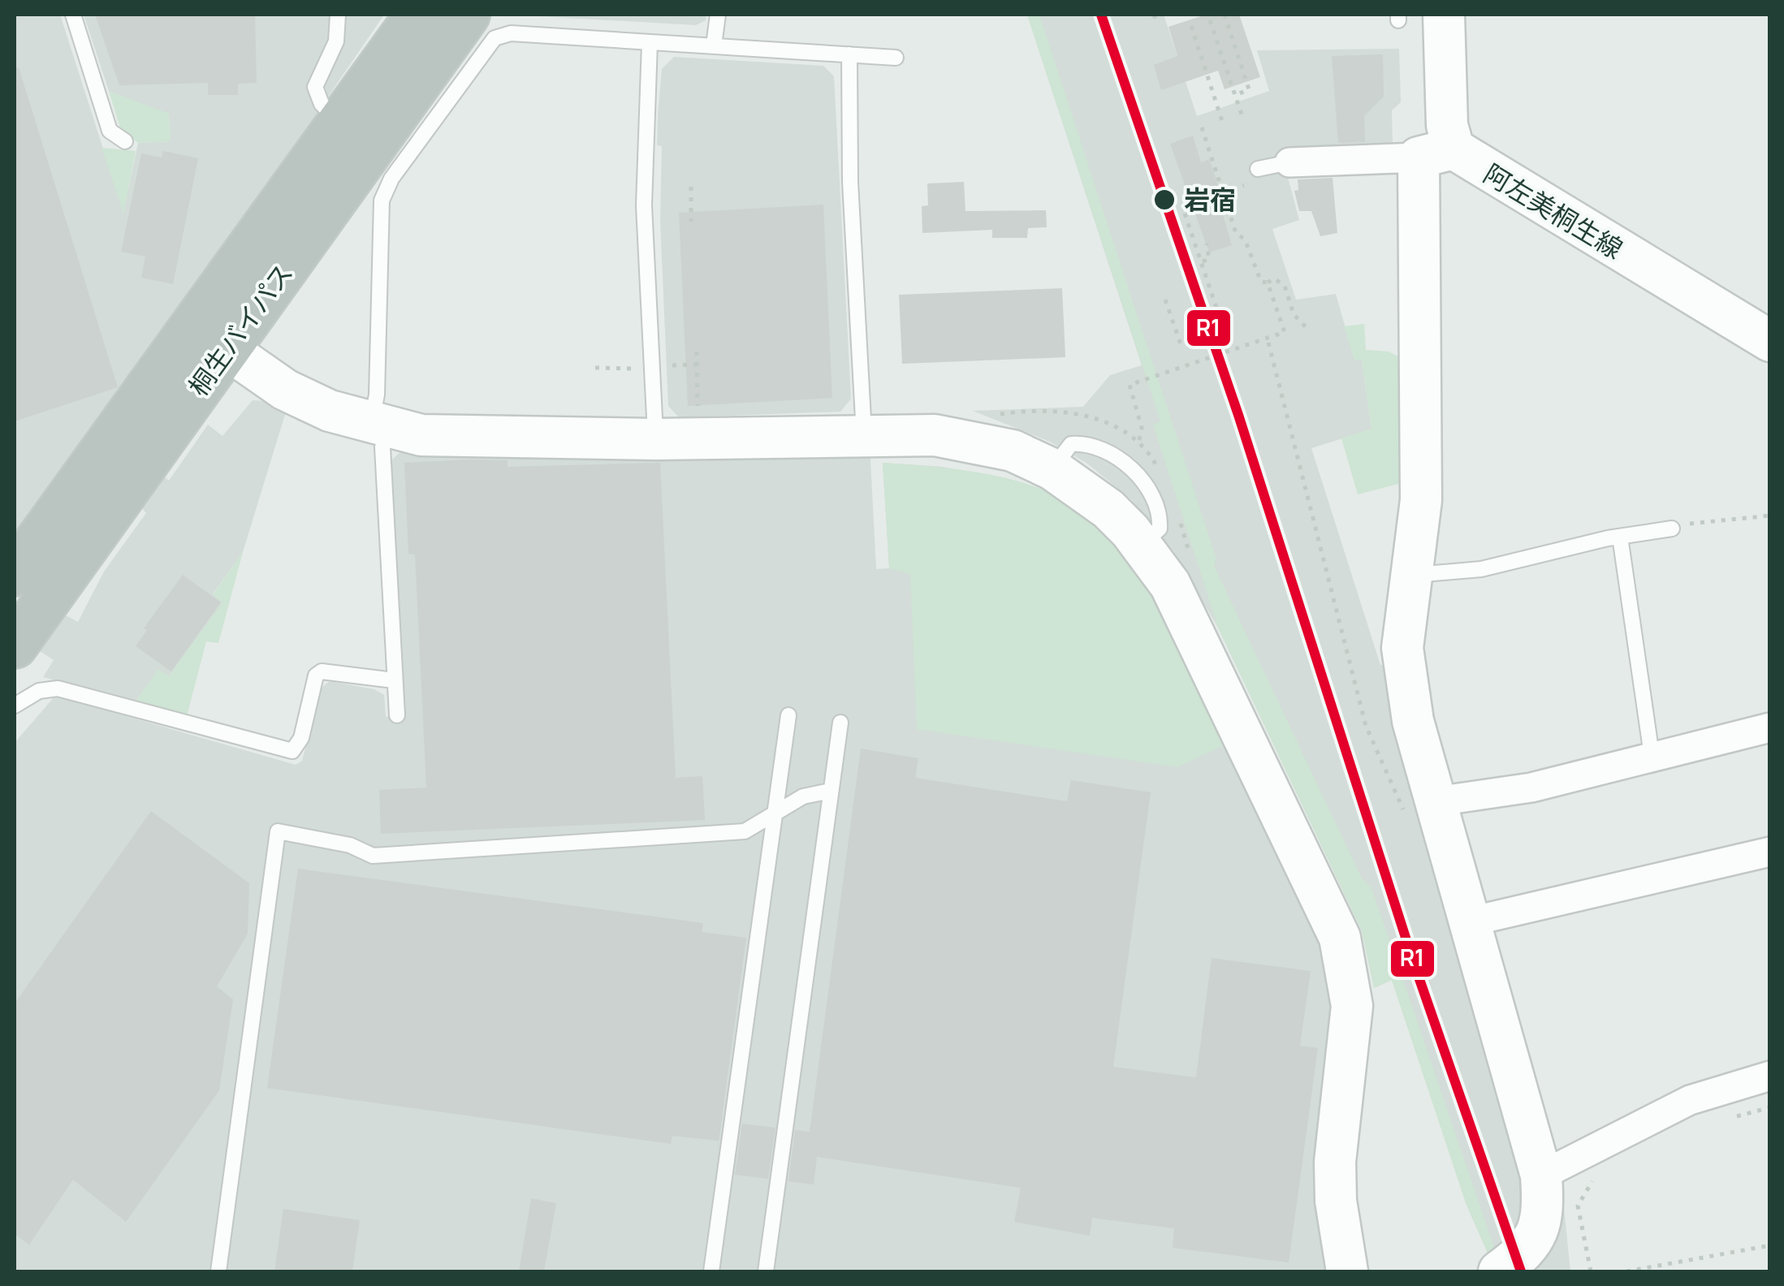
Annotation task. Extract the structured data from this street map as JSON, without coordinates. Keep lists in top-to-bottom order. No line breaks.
{"streets":{"highway":["桐生バイパス"],"street":["阿左美桐生線"]},"places":["岩宿"],"lines":["transit line R1"]}
